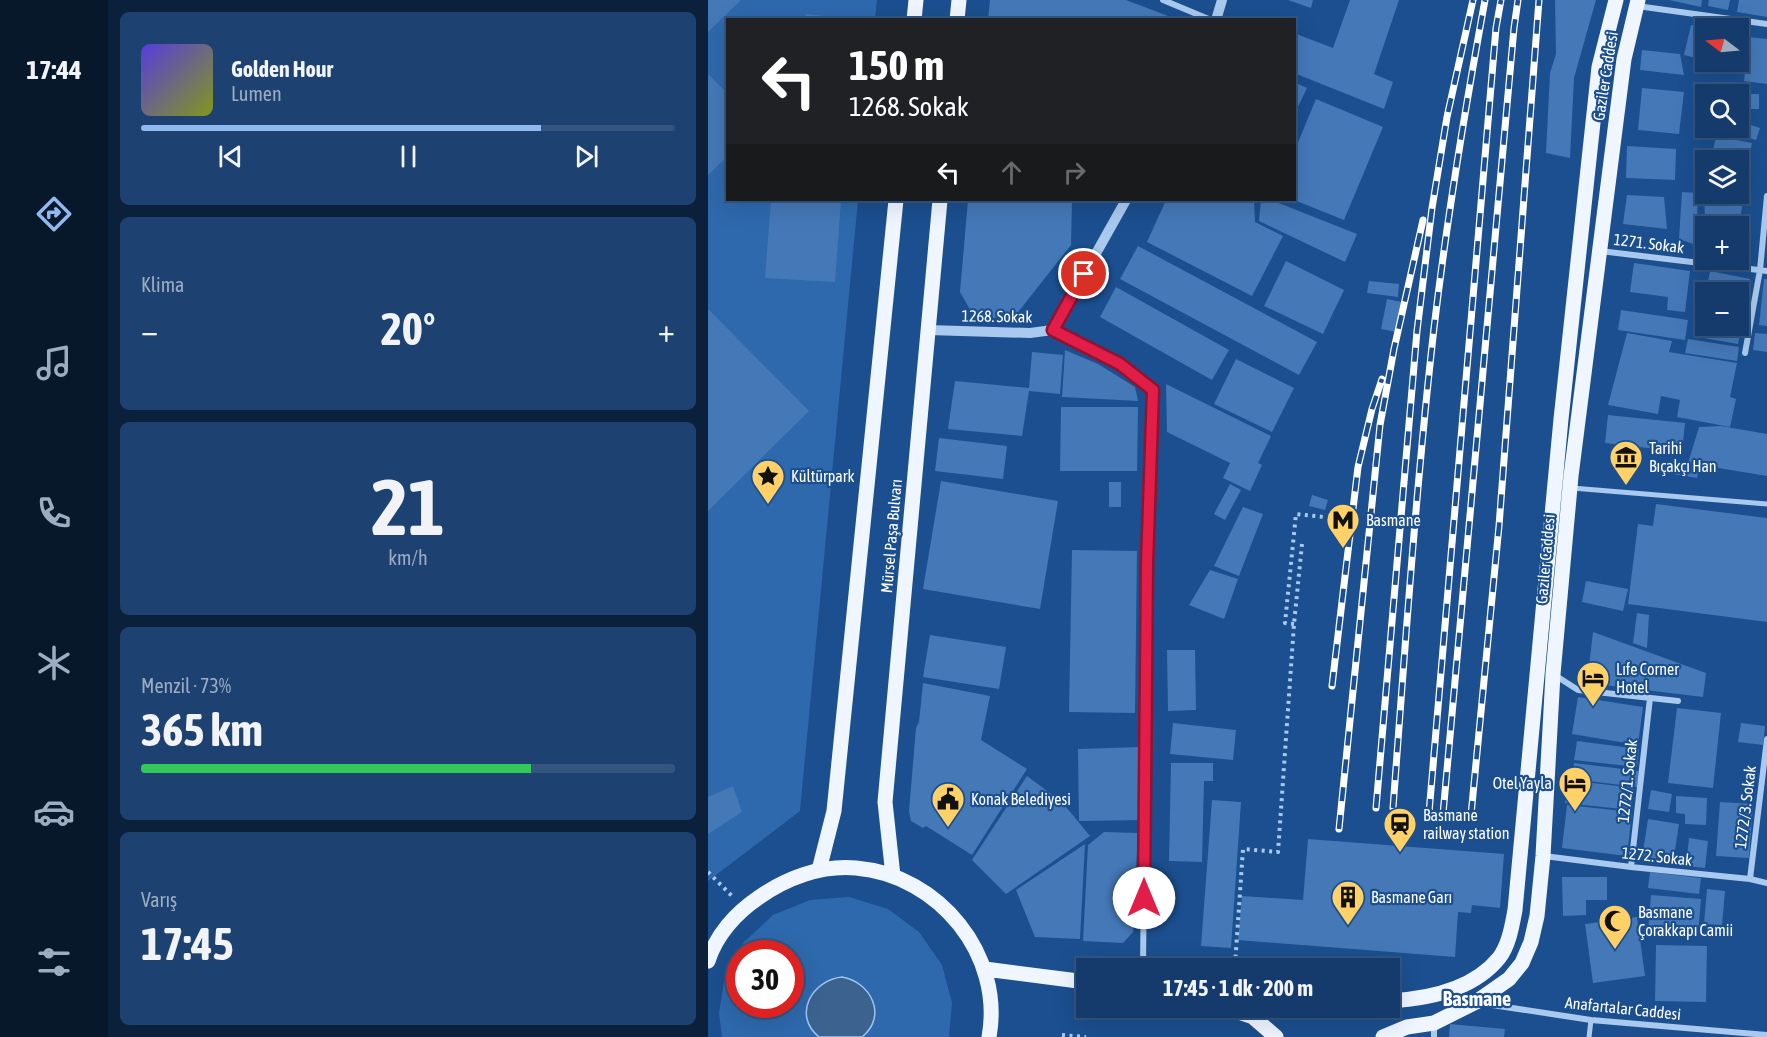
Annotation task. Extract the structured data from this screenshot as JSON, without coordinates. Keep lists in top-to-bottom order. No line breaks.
{"streets":{"main road":["Gaziler Caddesi","Mürsel Paşa Bulvarı"],"street":["1271. Sokak","1268. Sokak","1272/1. Sokak","1272/3. Sokak","1272. Sokak","Anafartalar Caddesi"]},"crossings":[["Gaziler Caddesi","1271. Sokak"],["Gaziler Caddesi","1272. Sokak"],["Gaziler Caddesi","Anafartalar Caddesi"],["1268. Sokak","Mürsel Paşa Bulvarı"],["1272/1. Sokak","1272. Sokak"],["1272/3. Sokak","1272. Sokak"]],"districts":["Basmane"],"places":{"museum":["Tarihi Bıçakçı Han"],"place":["Kültürpark"],"metro station":["Basmane"],"hotel":["Lıfe Corner Hotel","Otel Yayla"],"public building":["Konak Belediyesi"],"station":["Basmane railway station"],"building":["Basmane Garı"],"mosque":["Basmane Çorakkapı Camii"]},"north":"left","page":{"tabs":"17:44","map_buttons":["+","−"],"turn":["150 m","1268. Sokak"],"song":["Golden Hour","Lumen"],"tile":["Klima",["21","km/h"],["Menzil · 73%","365 km"],["Varış","17:45"]],"heat":["−","20°","+"],"limit":"30","trip":"17:45 · 1 dk · 200 m"}}
